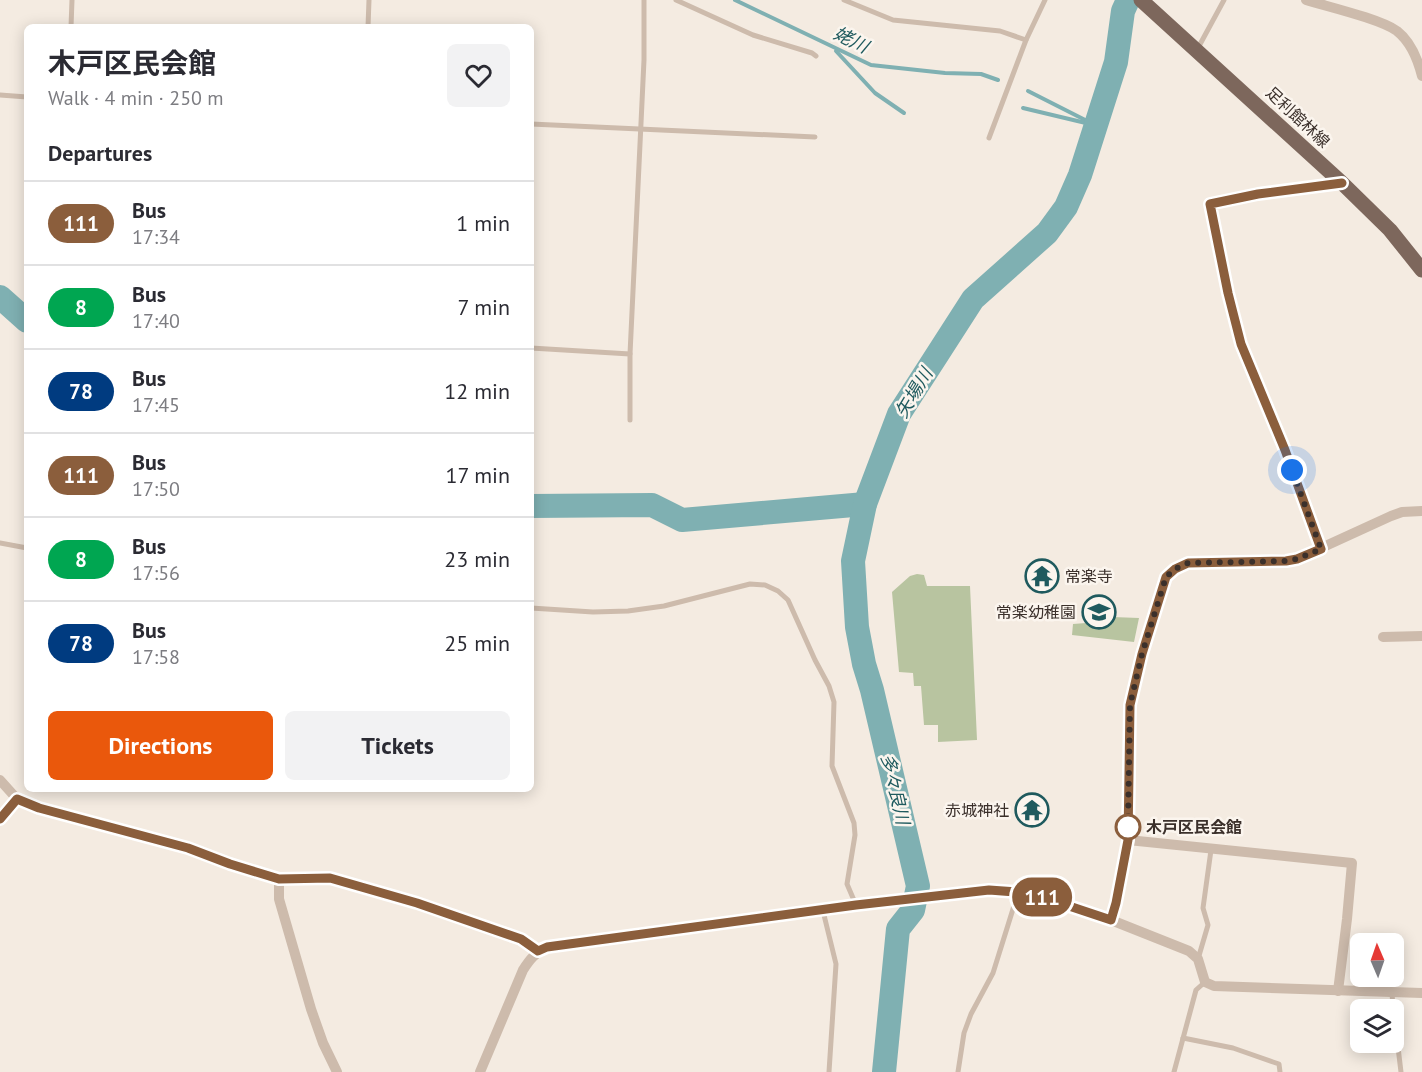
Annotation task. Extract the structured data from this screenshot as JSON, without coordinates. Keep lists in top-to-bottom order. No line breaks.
{"streets":{"main road":["足利館林線"]},"water":["姥川","矢場川","多々良川"],"places":{"temple":["常楽寺","赤城神社"],"school or university":["常楽幼稚園"],"other":["木戸区民会館"]},"lines":["bus line 111"],"north":"top","page":{"on_map":"111","heading":[["木戸区民会館","Walk · 4 min · 250 m"],"Departures"],"list":[{"mark":"111","name":"Bus","note":"17:34","value":"1 min"},{"mark":"8","name":"Bus","note":"17:40","value":"7 min"},{"mark":"78","name":"Bus","note":"17:45","value":"12 min"},{"mark":"111","name":"Bus","note":"17:50","value":"17 min"},{"mark":"8","name":"Bus","note":"17:56","value":"23 min"},{"mark":"78","name":"Bus","note":"17:58","value":"25 min"}],"buttons":["Directions","Tickets"]}}
